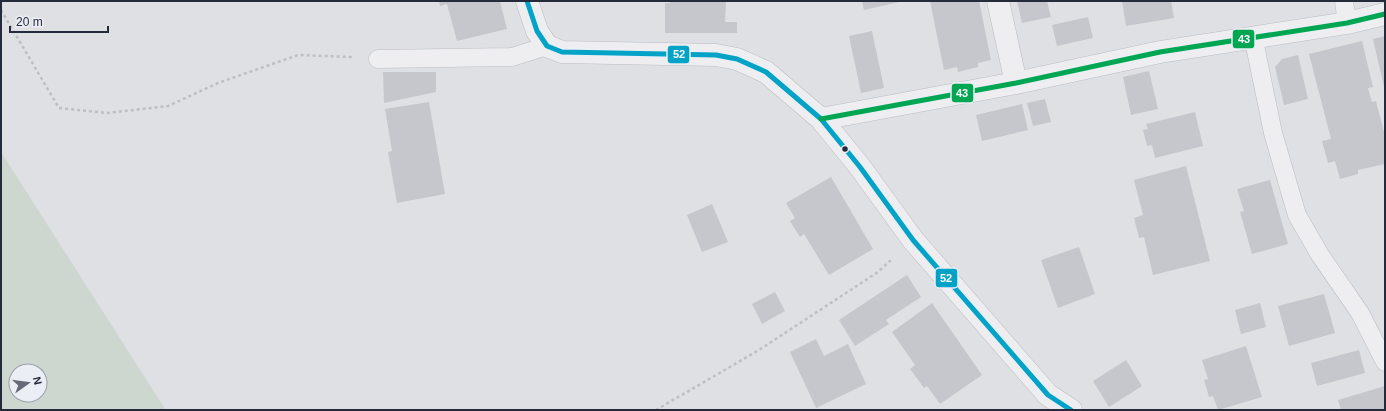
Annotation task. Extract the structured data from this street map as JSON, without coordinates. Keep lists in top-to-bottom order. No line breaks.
{"lines":["transit line 52","transit line 43"],"scale_bar":"20 m","north":"right"}
